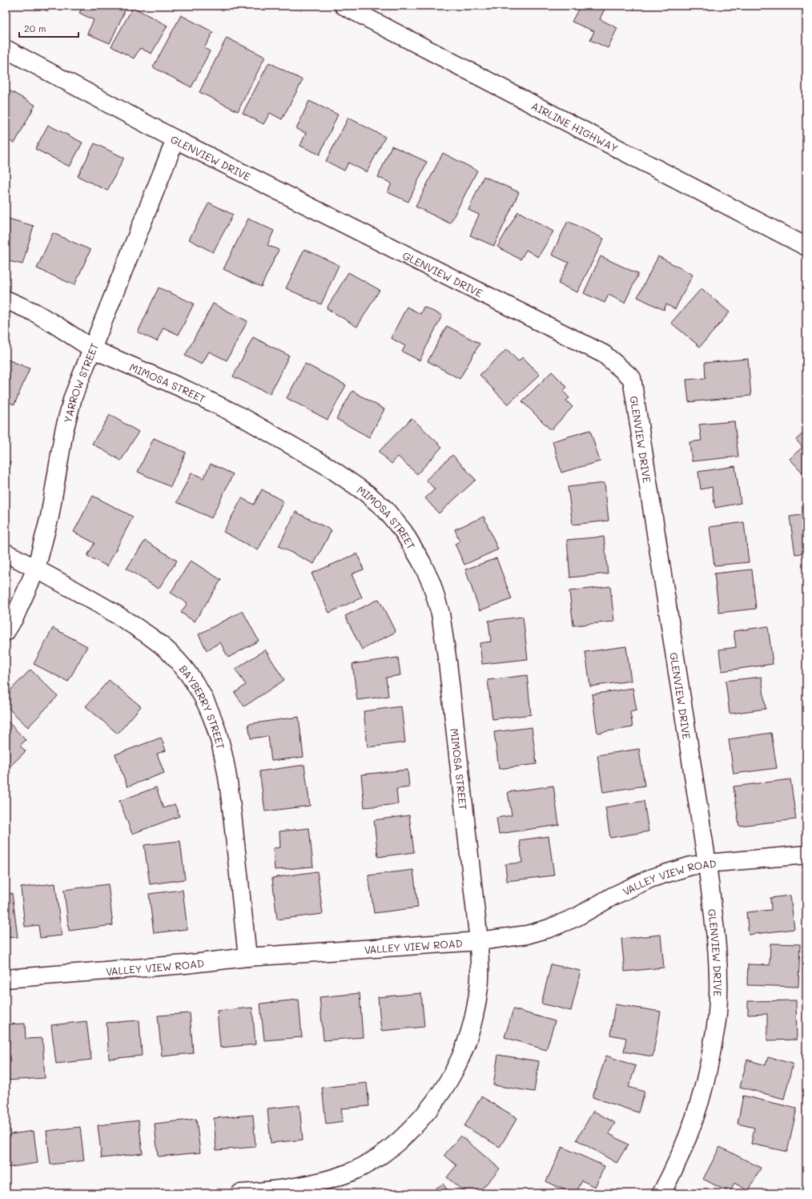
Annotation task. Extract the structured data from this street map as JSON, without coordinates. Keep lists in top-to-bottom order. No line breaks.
{"streets":{"street":["AIRLINE HIGHWAY","GLENVIEW DRIVE","YARROW STREET","MIMOSA STREET","BAYBERRY STREET","VALLEY VIEW ROAD"]},"crossings":[["GLENVIEW DRIVE","YARROW STREET"],["GLENVIEW DRIVE","VALLEY VIEW ROAD"],["YARROW STREET","MIMOSA STREET"],["YARROW STREET","BAYBERRY STREET"],["MIMOSA STREET","VALLEY VIEW ROAD"],["BAYBERRY STREET","VALLEY VIEW ROAD"]],"scale_bar":"20 m"}
